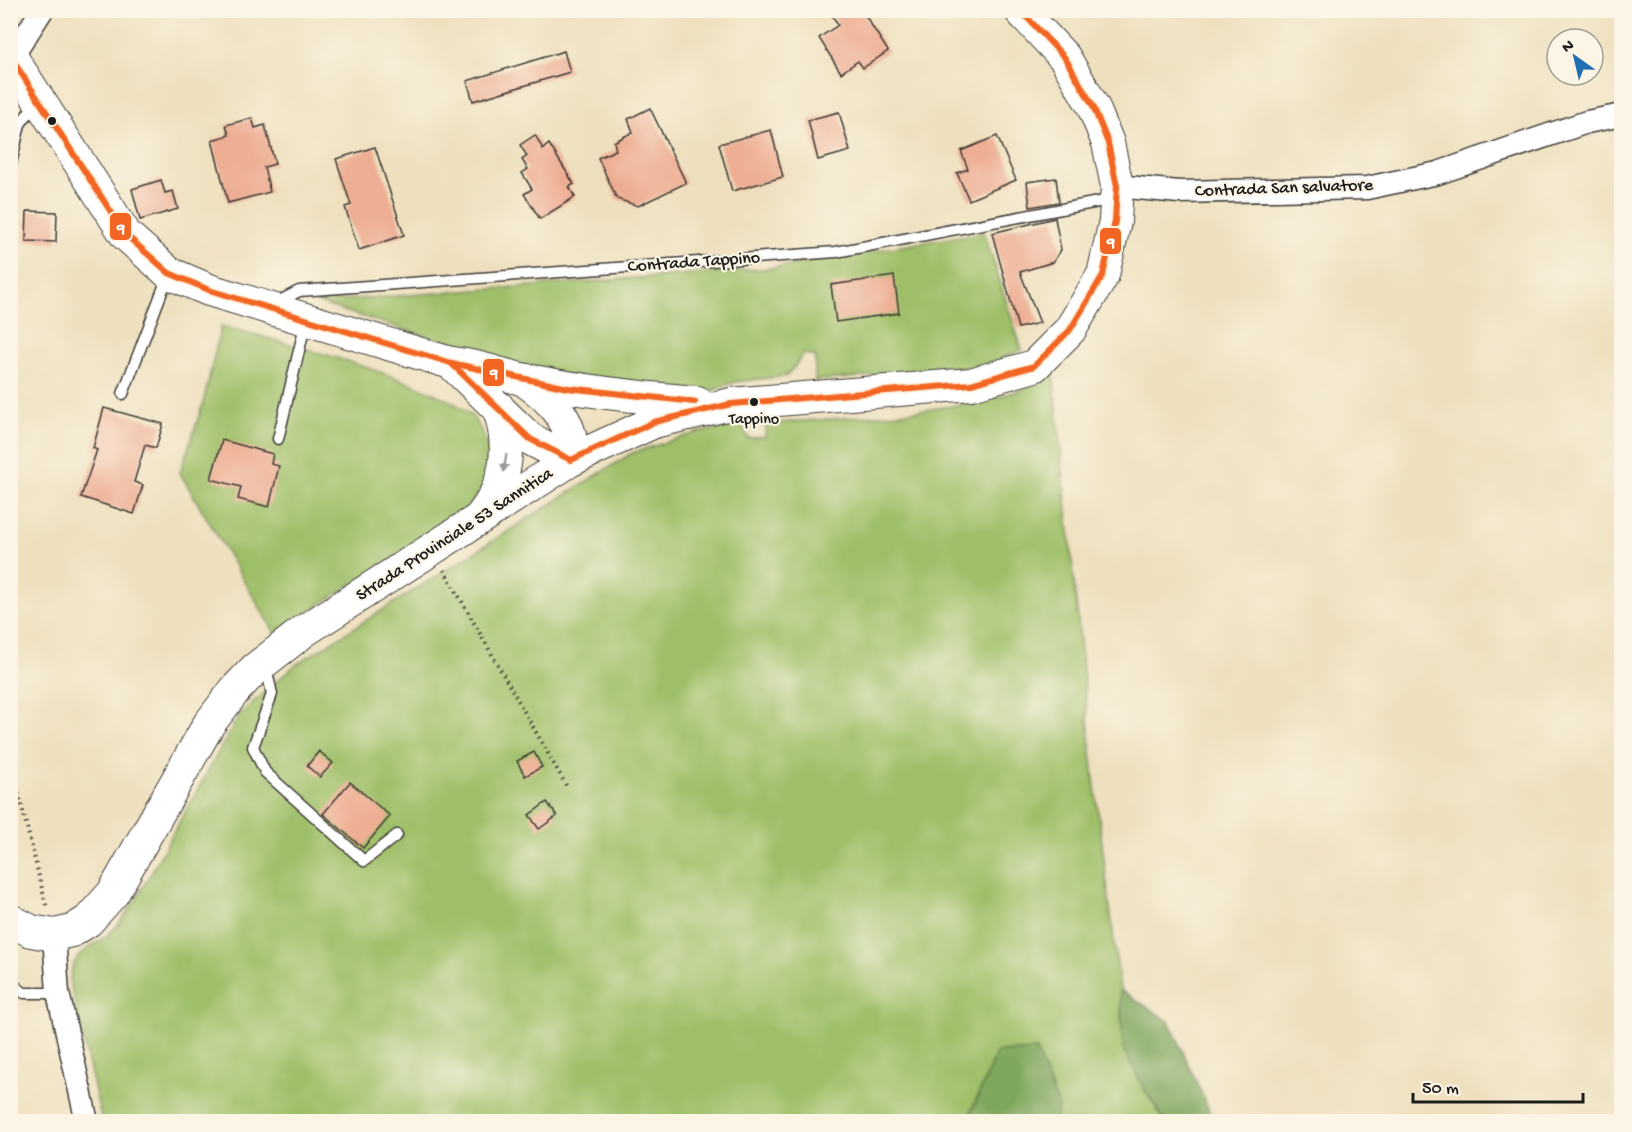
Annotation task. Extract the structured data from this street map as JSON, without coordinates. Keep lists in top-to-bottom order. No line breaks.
{"streets":{"street":["Contrada San salvatore","Strada Provinciale 53 Sannitica"],"lane":["Contrada Tappino"]},"crossings":[["Contrada San salvatore","Contrada Tappino"],["Contrada San salvatore","Strada Provinciale 53 Sannitica"],["Contrada Tappino","Strada Provinciale 53 Sannitica"]],"places":["Tappino"],"lines":["transit line 9"],"scale_bar":"50 m","north":"top left"}
